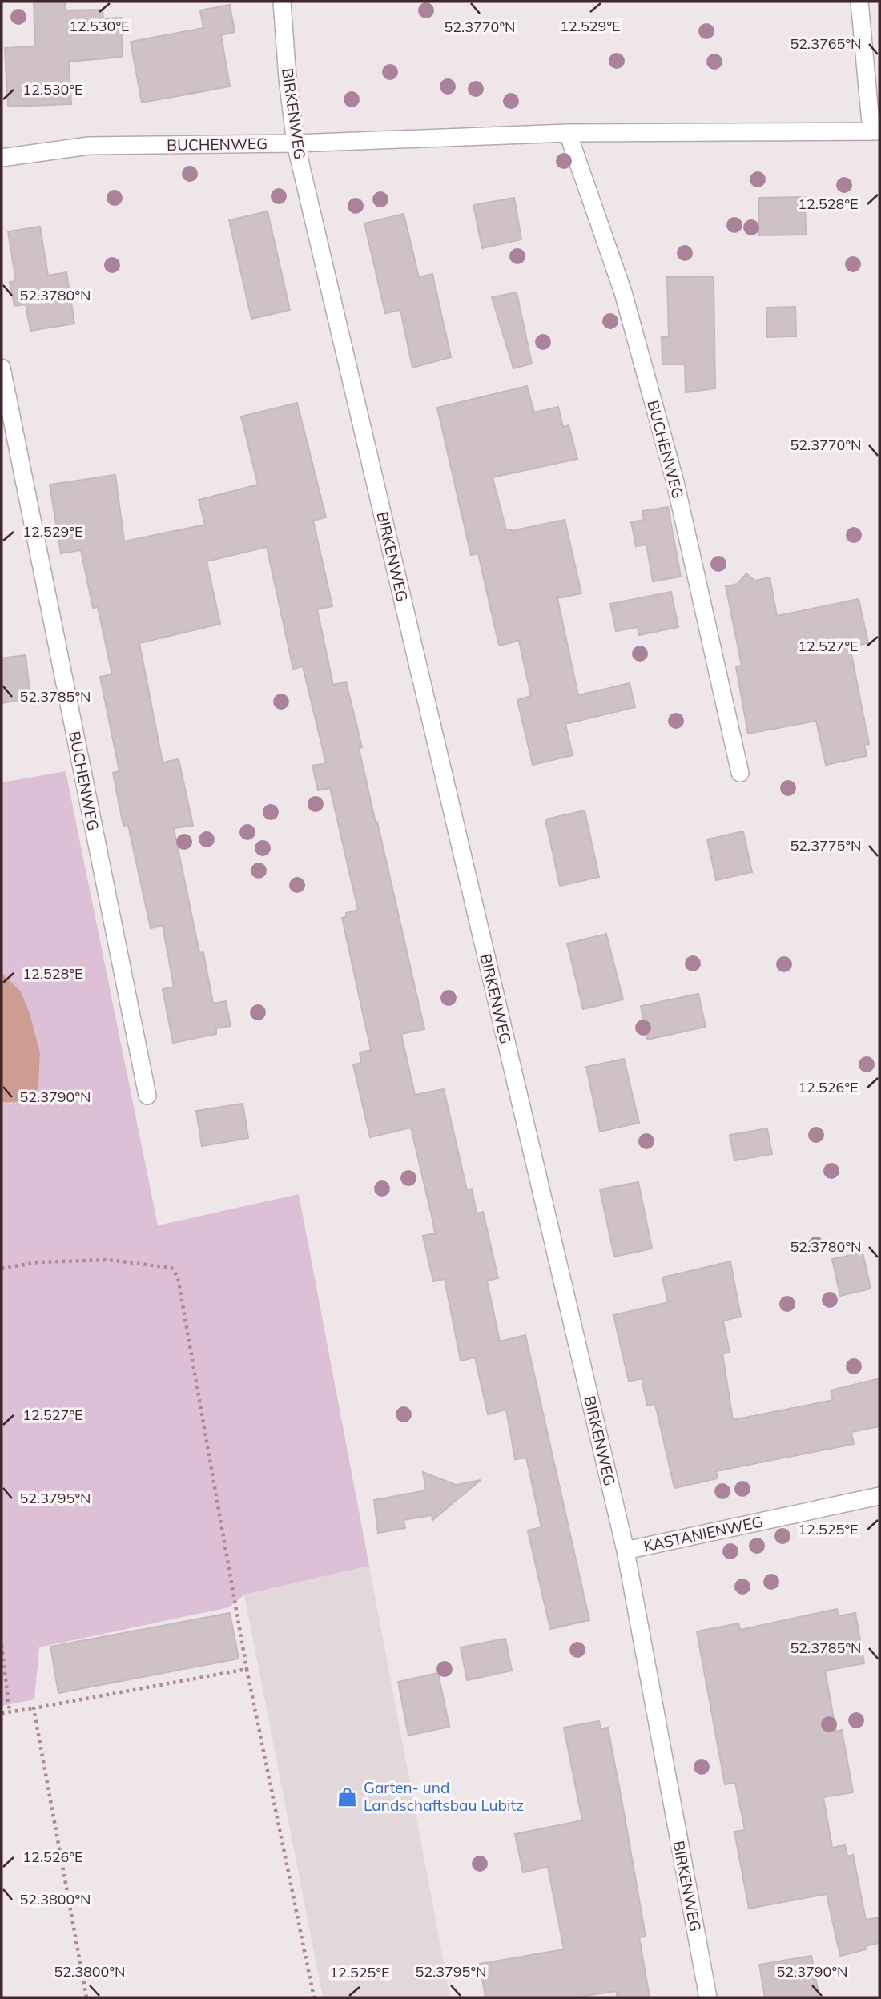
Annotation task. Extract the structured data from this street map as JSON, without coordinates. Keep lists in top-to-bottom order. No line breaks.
{"streets":{"street":["BIRKENWEG","BUCHENWEG","KASTANIENWEG"]},"crossings":[["BIRKENWEG","BUCHENWEG"],["BIRKENWEG","KASTANIENWEG"]],"places":{"shop":["Garten- und Landschaftsbau Lubitz"]},"coordinates":["12.530°E","12.529°E","52.3770°N","52.3765°N","12.528°E","52.3780°N","12.527°E","52.3785°N","52.3775°N","12.526°E","52.3790°N","52.3795°N","12.525°E","52.3800°N"]}
